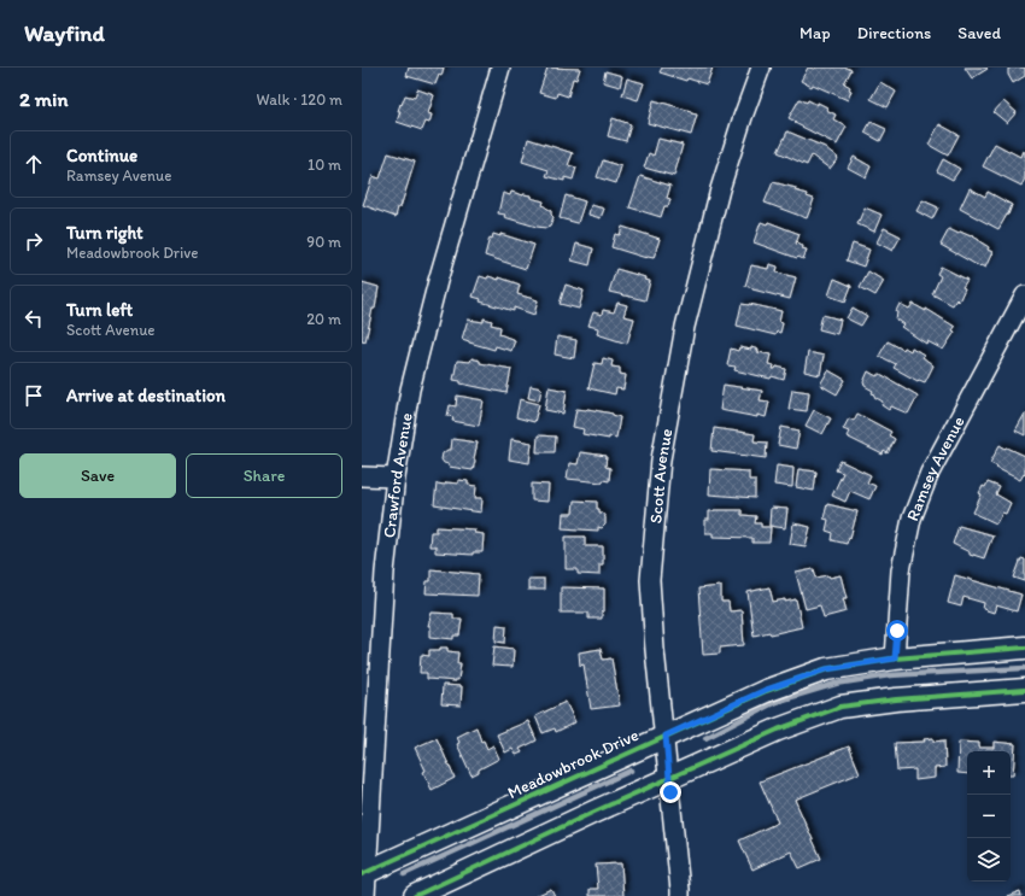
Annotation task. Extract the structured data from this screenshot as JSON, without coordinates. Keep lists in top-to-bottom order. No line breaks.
{"streets":{"street":["Ramsey Avenue","Crawford Avenue","Scott Avenue","Meadowbrook Drive"]},"crossings":[["Ramsey Avenue","Meadowbrook Drive"],["Crawford Avenue","Meadowbrook Drive"],["Scott Avenue","Meadowbrook Drive"]],"page":{"header":"Wayfind","nav":["Map","Directions","Saved"],"heading":["2 min","Walk · 120 m"],"list":[["Continue","Ramsey Avenue","10 m"],["Turn right","Meadowbrook Drive","90 m"],["Turn left","Scott Avenue","20 m"],"Arrive at destination"],"buttons":["Save","Share"],"map_buttons":["+","−"]}}
